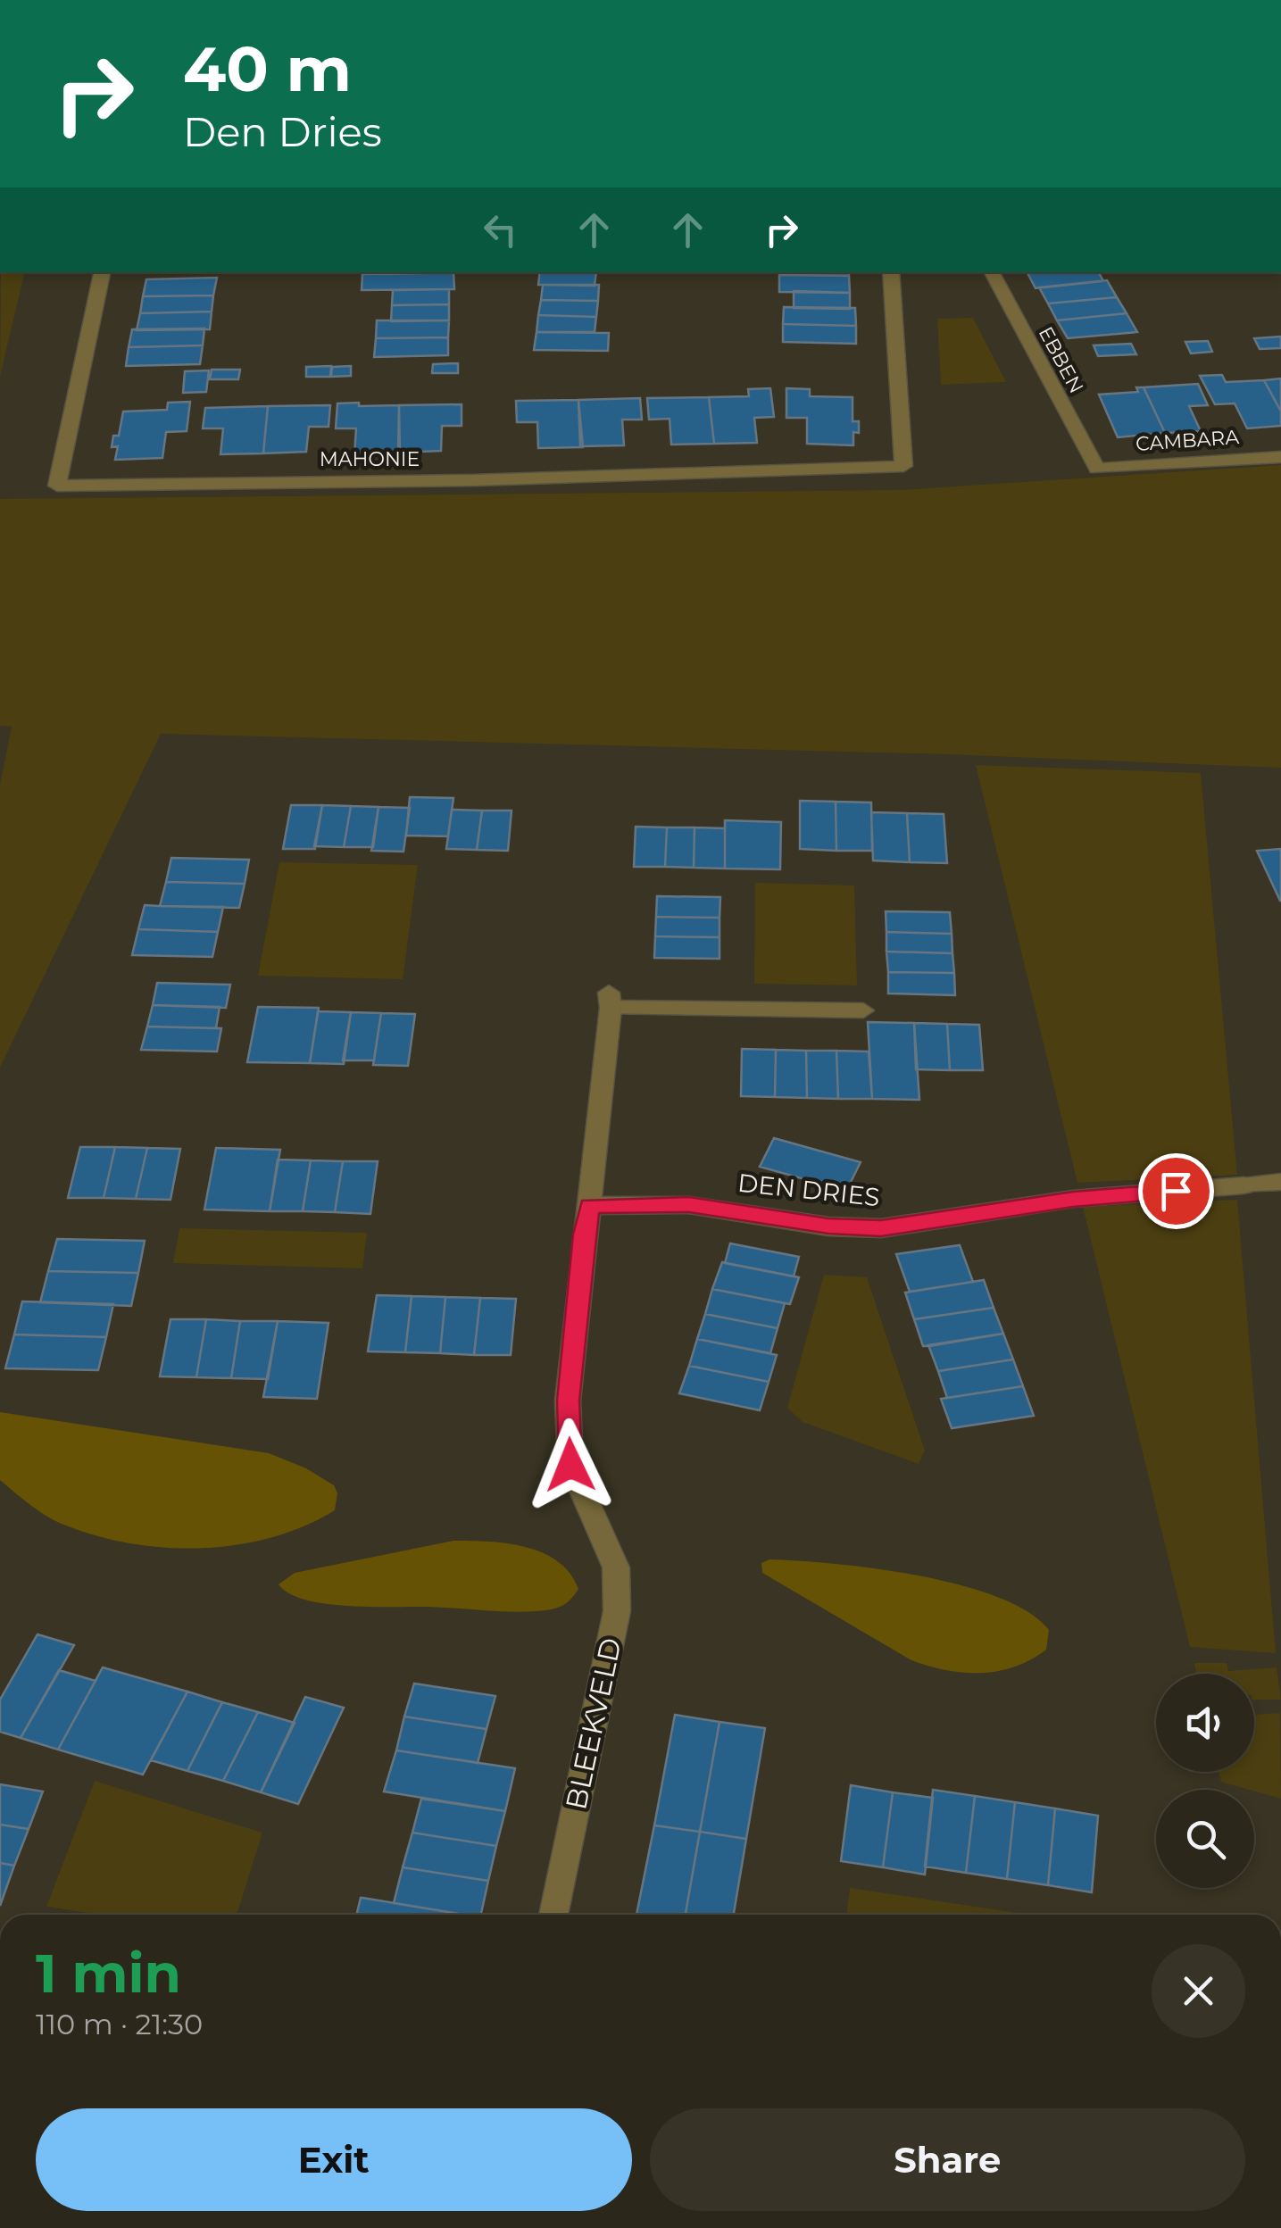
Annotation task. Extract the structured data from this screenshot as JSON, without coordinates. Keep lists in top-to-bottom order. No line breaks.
{"streets":{"street":["EBBEN","CAMBARA","MAHONIE","DEN DRIES","BLEEKVELD"]},"crossings":[["EBBEN","CAMBARA"],["DEN DRIES","BLEEKVELD"]],"page":{"turn":["40 m","Den Dries"],"heading":["1 min","110 m · 21:30"],"buttons":["Exit","Share"]}}
